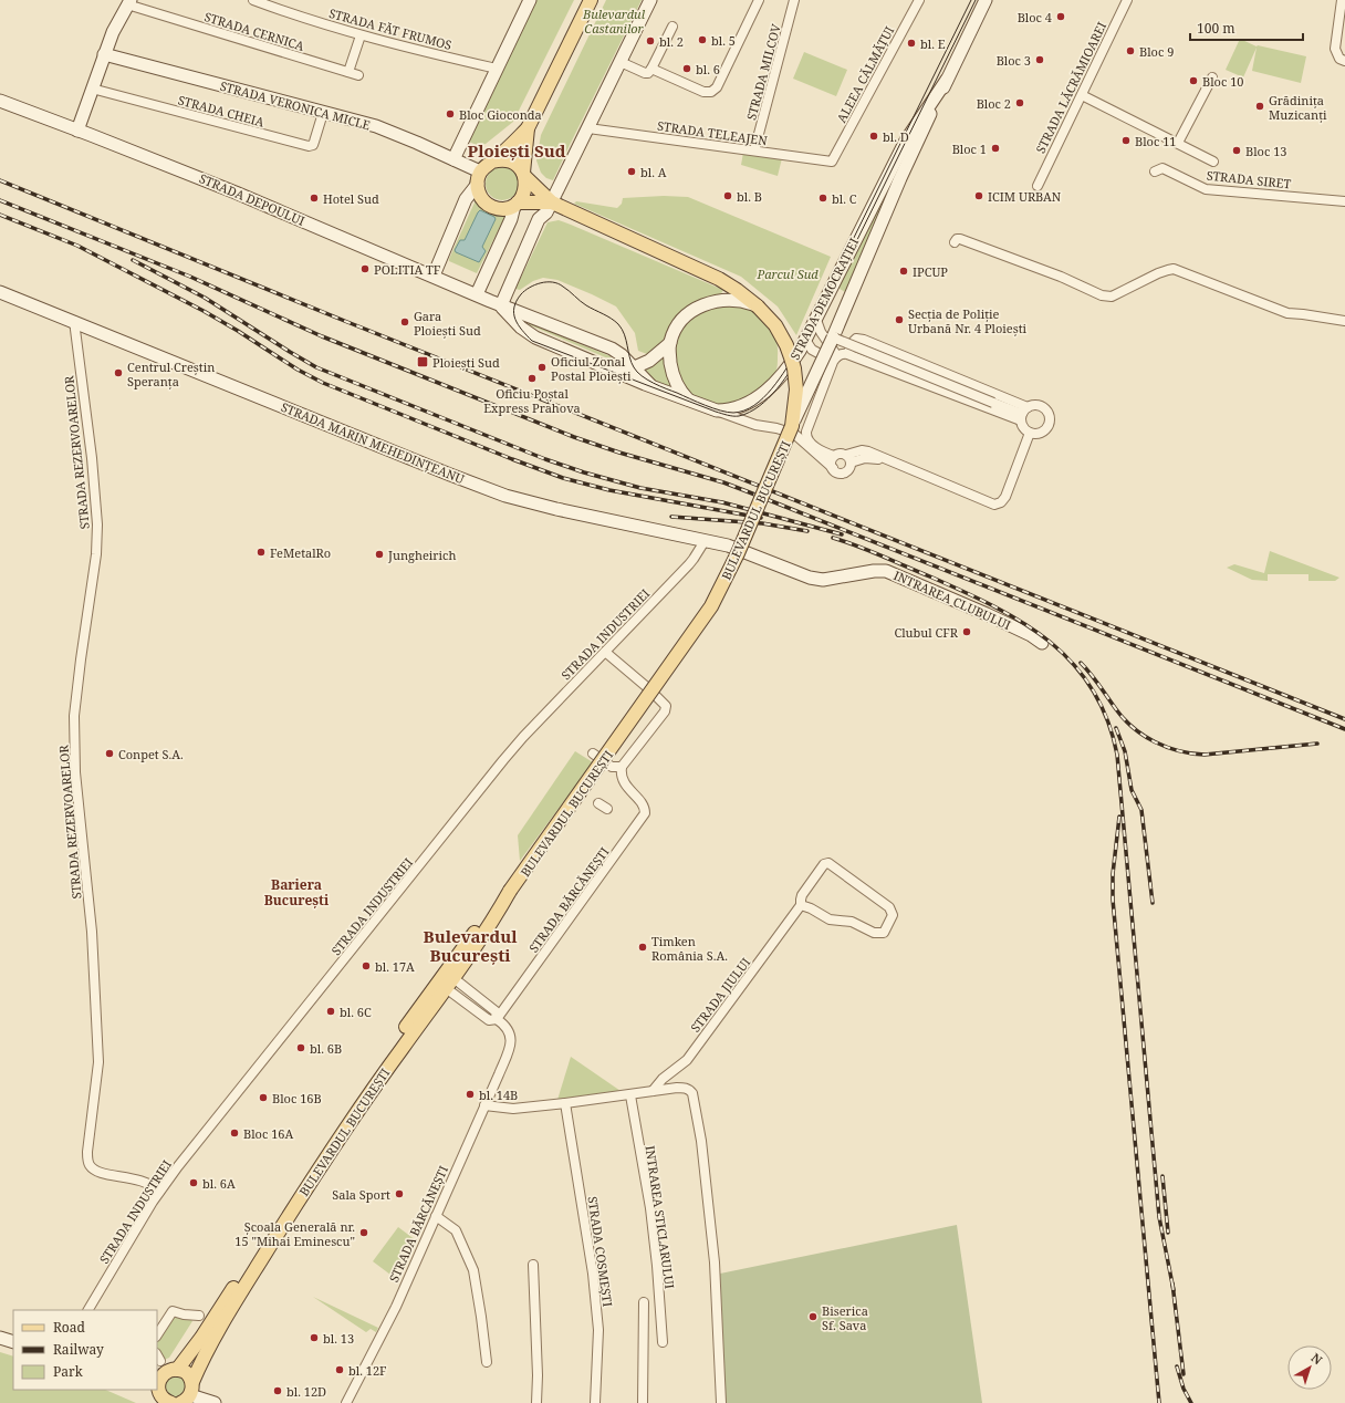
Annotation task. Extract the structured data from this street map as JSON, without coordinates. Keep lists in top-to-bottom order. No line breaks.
{"streets":{"main road":["STRADA VERONICA MICLE","STRADA DEPOULUI","STRADA DEMOCRAȚIEI","STRADA MARIN MEHEDINȚEANU","BULEVARDUL BUCUREȘTI","INTRAREA CLUBULUI"],"street":["STRADA FĂT FRUMOS","STRADA CERNICA","STRADA MILCOV","ALEEA CĂLMĂȚUI","STRADA LĂCRĂMIOAREI","STRADA CHEIA","STRADA TELEAJEN","STRADA SIRET","STRADA REZERVOARELOR","STRADA INDUSTRIEI","STRADA BĂRCĂNEȘTI","STRADA JIULUI","INTRAREA STICLARULUI","STRADA COSMEȘTI"]},"crossings":[["STRADA MILCOV","STRADA TELEAJEN"],["ALEEA CĂLMĂȚUI","STRADA TELEAJEN"],["STRADA VERONICA MICLE","STRADA CHEIA"],["STRADA VERONICA MICLE","BULEVARDUL BUCUREȘTI"],["STRADA DEMOCRAȚIEI","BULEVARDUL BUCUREȘTI"],["STRADA MARIN MEHEDINȚEANU","STRADA REZERVOARELOR"],["STRADA MARIN MEHEDINȚEANU","INTRAREA CLUBULUI"],["STRADA MARIN MEHEDINȚEANU","STRADA INDUSTRIEI"],["STRADA REZERVOARELOR","STRADA INDUSTRIEI"]],"districts":["Ploiești Sud","Bariera București","Bulevardul București"],"parks":["Bulevardul Castanilor","Parcul Sud"],"places":{"other":["Bloc 4","bl. 5","bl. 2","bl. E","Bloc 9","Bloc 3","bl. 6","Bloc 10","Bloc 2","Grădinița Muzicanți","Bloc Gioconda","bl. D","Bloc 11","Bloc 1","Bloc 13","bl. A","bl. B","ICIM URBAN","Hotel Sud","bl. C","POLITIA TF","IPCUP","Secția de Poliție Urbană Nr. 4 Ploiești","Gara Ploiești Sud","Oficiul Zonal Postal Ploiești","Centrul Creștin Speranța","Oficiu Poștal Express Prahova","FeMetalRo","Jungheirich","Clubul CFR","Conpet S.A.","Timken România S.A.","bl. 17A","bl. 6C","bl. 6B","bl. 14B","Bloc 16B","Bloc 16A","bl. 6A","Sala Sport","Școala Generală nr. 15 \"Mihai Eminescu\"","Biserica Sf. Sava","bl. 13","bl. 12F","bl. 12D"],"transit":["Ploiești Sud"]},"legend":["Road","Railway","Park"],"scale_bar":"100 m","north":"top right"}
